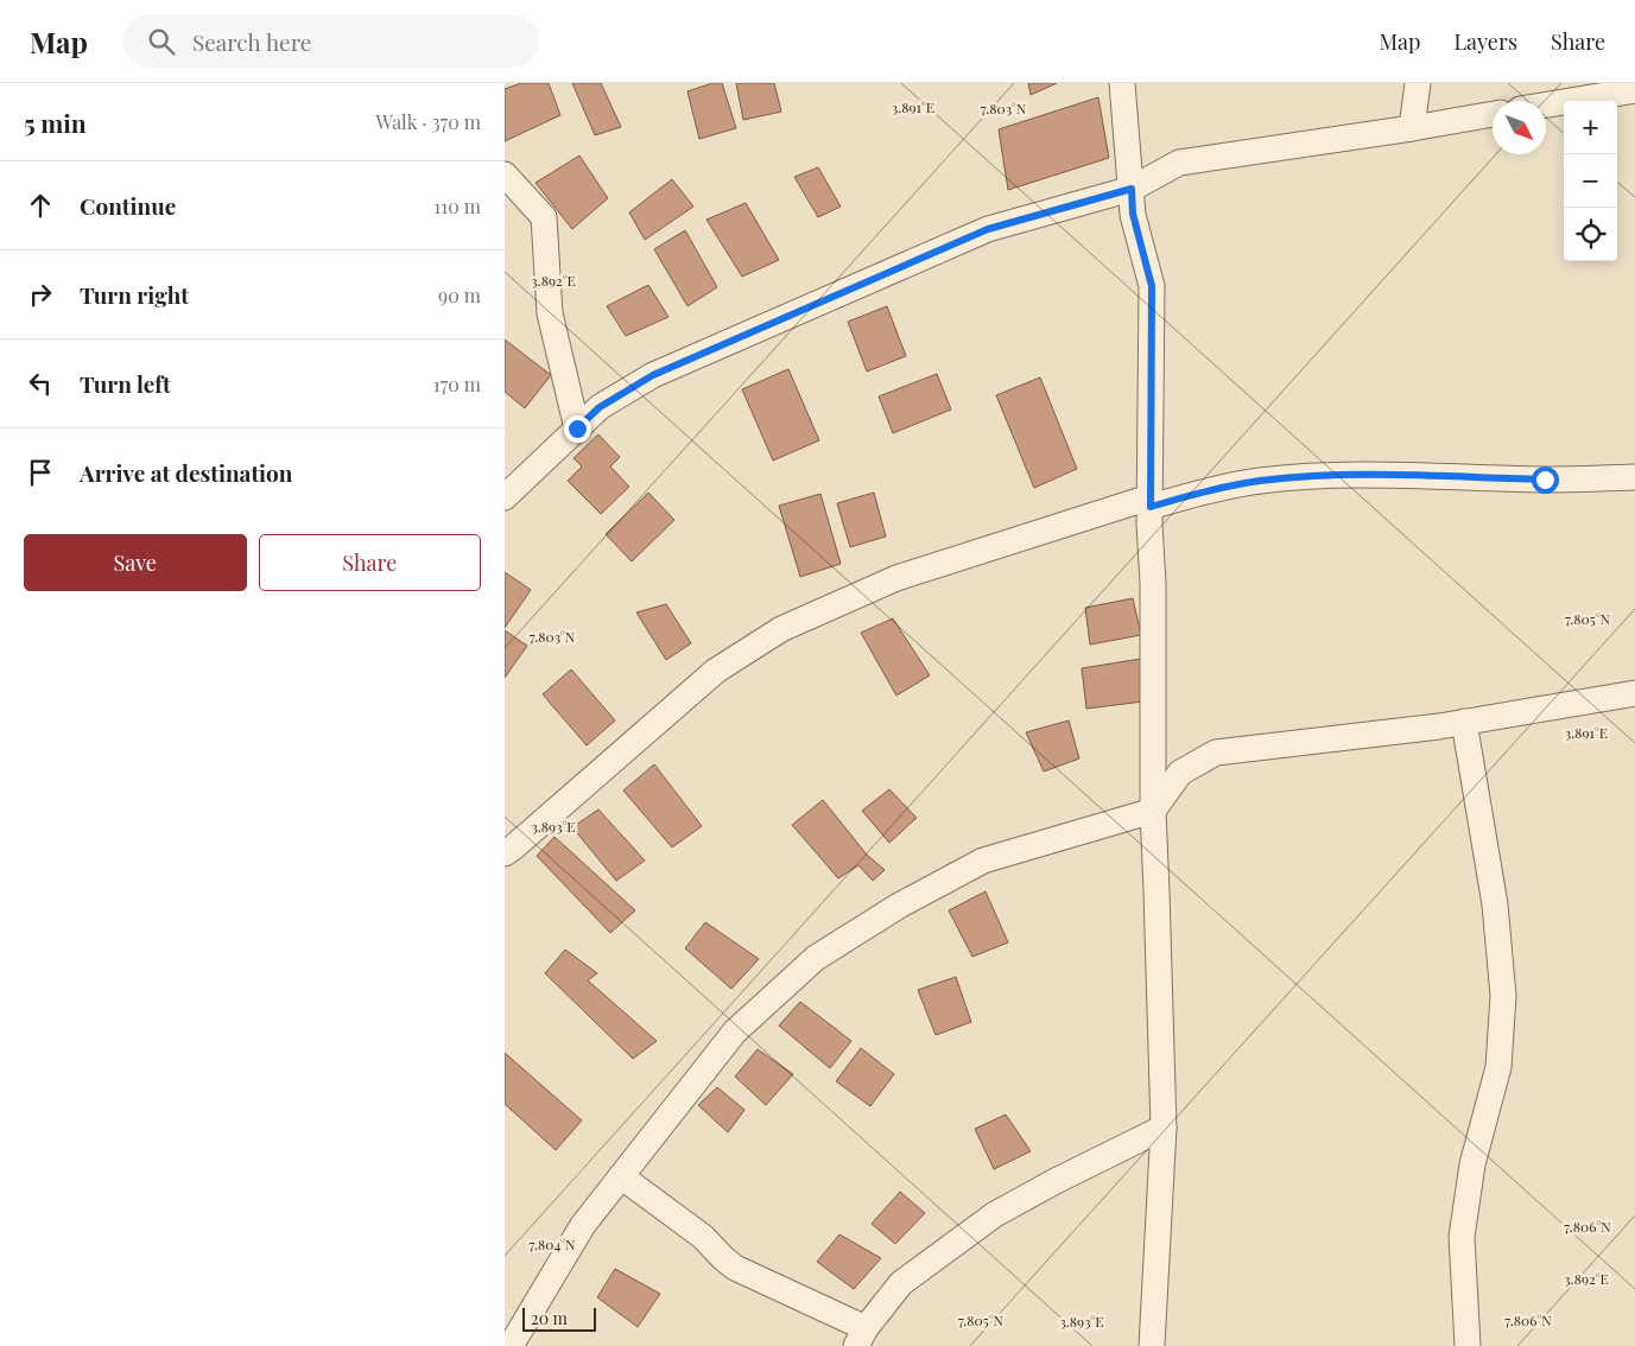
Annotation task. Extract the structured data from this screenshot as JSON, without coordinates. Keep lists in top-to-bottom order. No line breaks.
{"scale_bar":"20 m","north":"bottom right","page":{"header":"Map","search":"Search here","nav":["Map","Layers","Share"],"heading":["5 min","Walk · 370 m"],"map_buttons":["+","−"],"list":[["Continue","110 m"],["Turn right","90 m"],["Turn left","170 m"],"Arrive at destination"],"buttons":["Save","Share"],"scale":"20 m"},"coordinates":["3.891°E","7.803°N","3.892°E","7.805°N","3.893°E","7.806°N","7.804°N"]}
